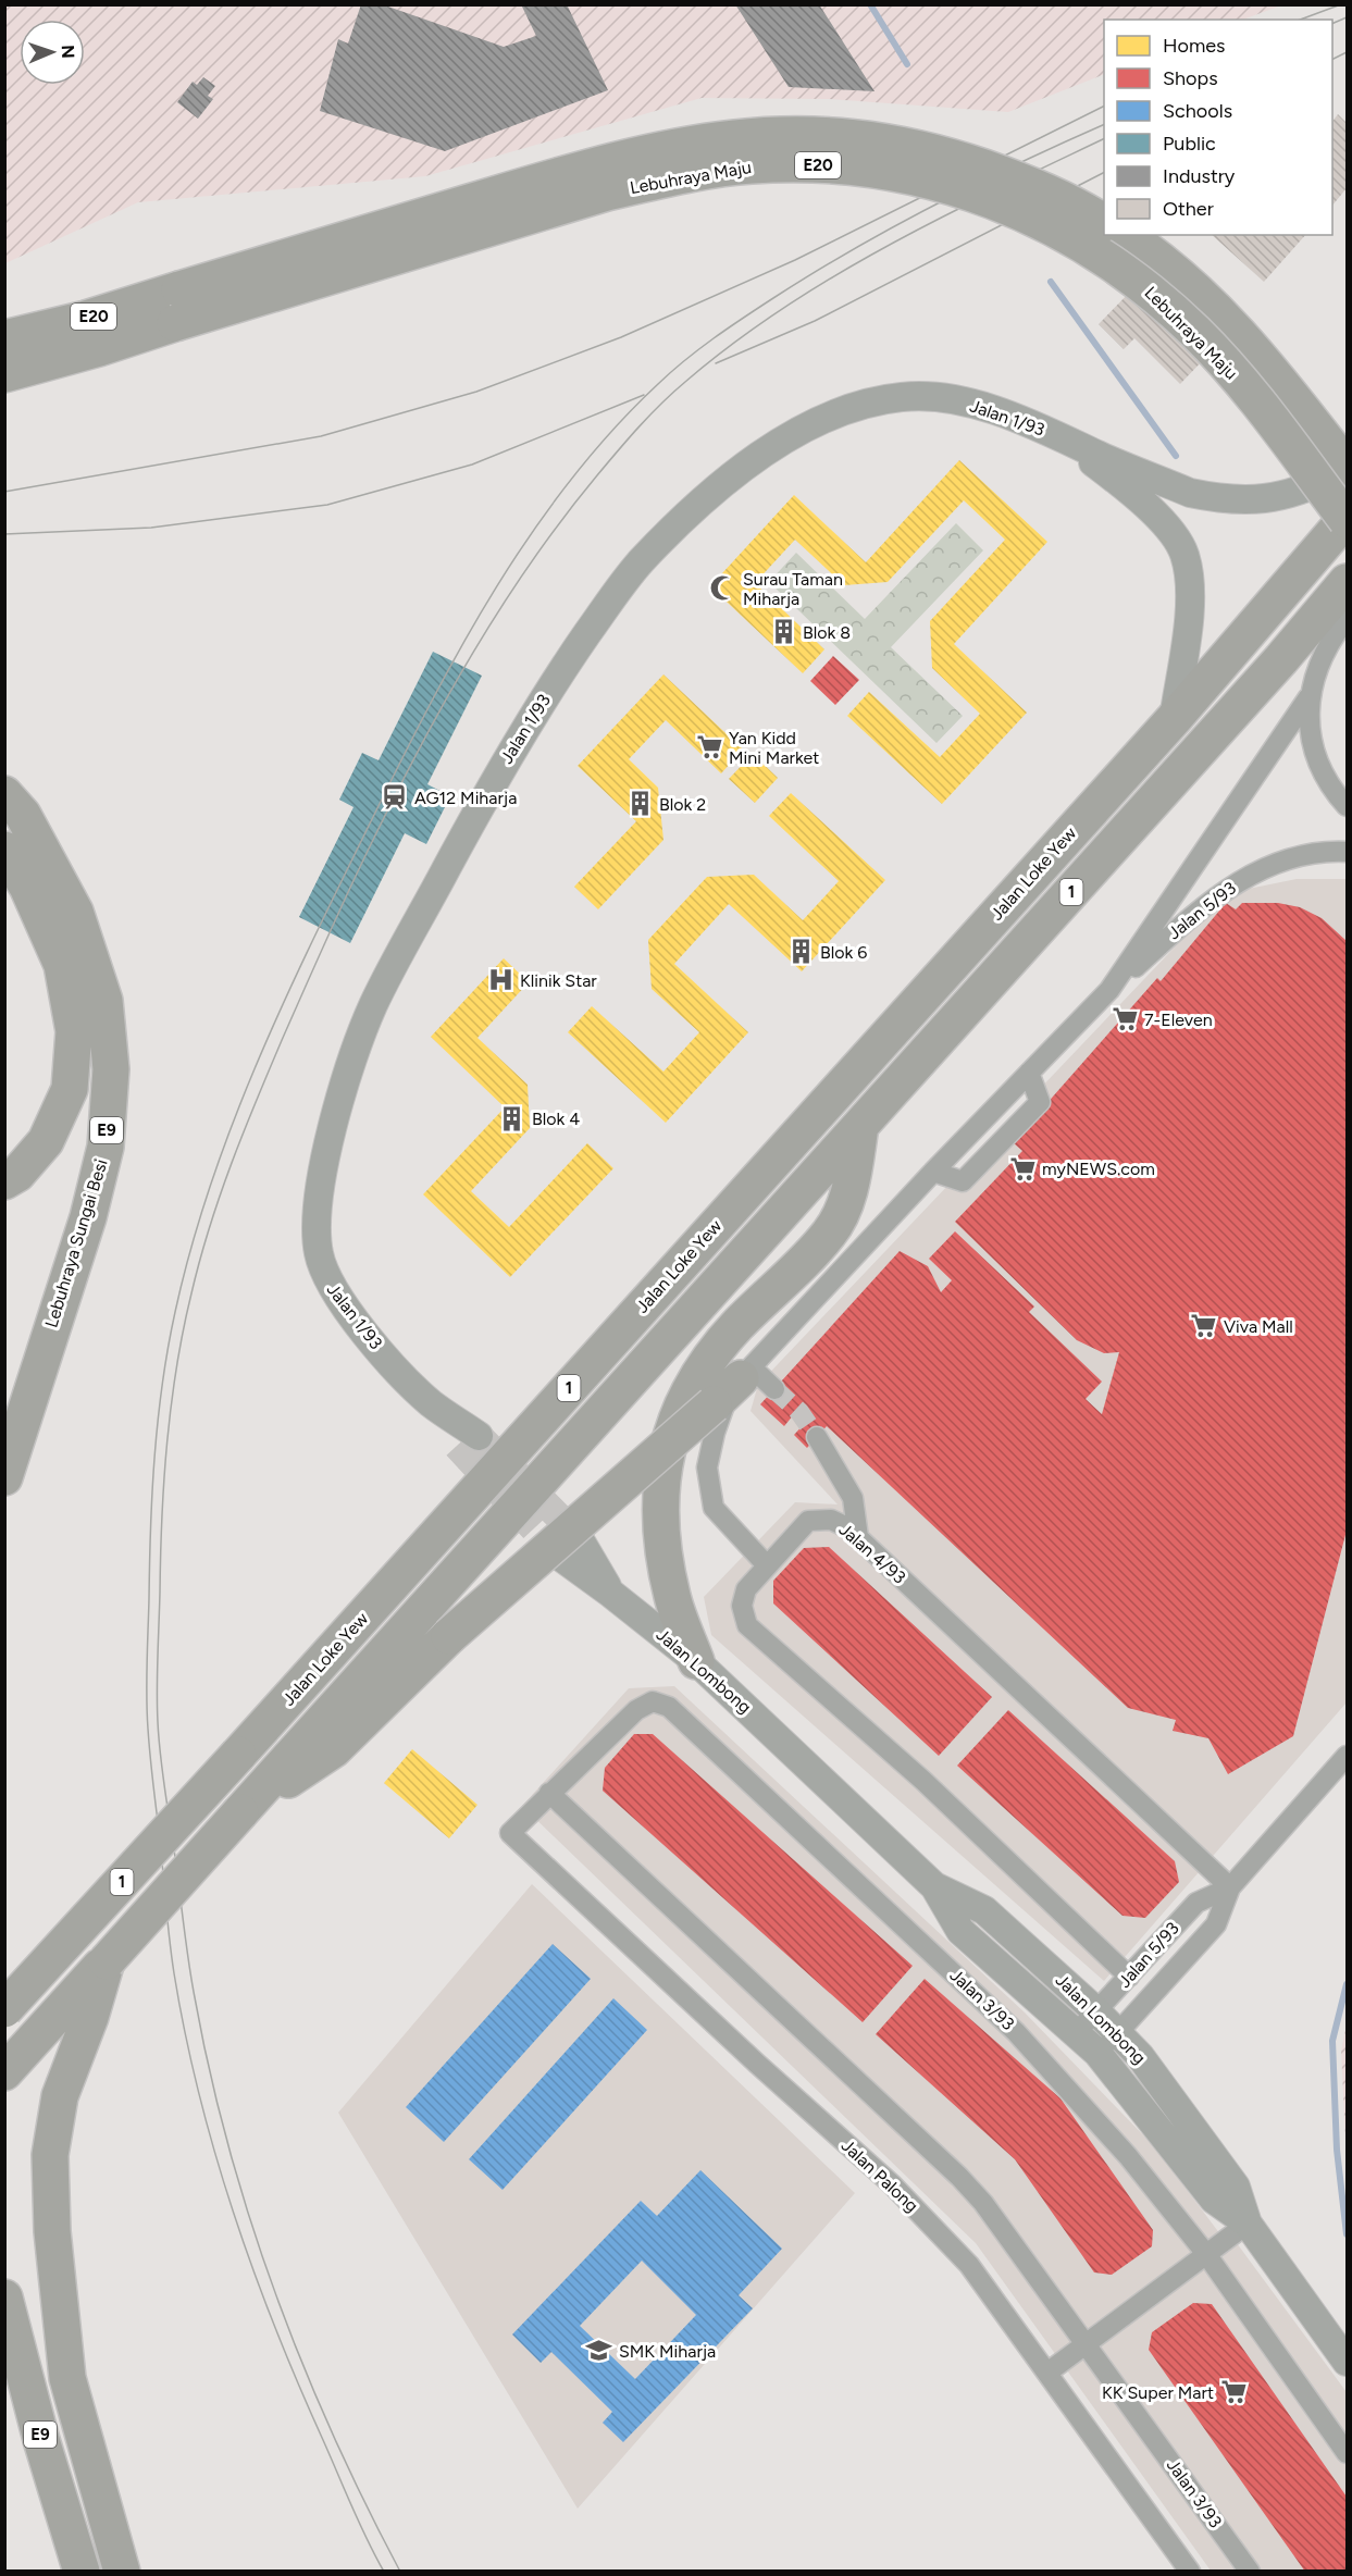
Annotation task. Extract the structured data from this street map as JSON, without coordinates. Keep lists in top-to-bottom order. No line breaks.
{"streets":{"highway":["E20","Lebuhraya Maju","Jalan Loke Yew","1","E9","Lebuhraya Sungai Besi"],"street":["Jalan 1/93","Jalan 5/93","Jalan 4/93","Jalan Lombong","Jalan 3/93","Jalan Palong"]},"crossings":[["Lebuhraya Maju","Jalan 1/93"],["Lebuhraya Maju","Jalan Loke Yew"],["Jalan 1/93","Jalan Loke Yew"],["Jalan 5/93","Jalan 4/93"],["Jalan 5/93","Jalan Lombong"],["Jalan 3/93","Jalan Palong"]],"places":{"mosque":["Surau Taman Miharja"],"building":["Blok 8","Blok 2","Blok 6","Blok 4"],"supermarket":["Yan Kidd Mini Market","7-Eleven","myNEWS.com","Viva Mall","KK Super Mart"],"station":["AG12 Miharja"],"hospital":["Klinik Star"],"school or university":["SMK Miharja"]},"legend":["Homes","Shops","Schools","Public","Industry","Other"],"north":"right"}
